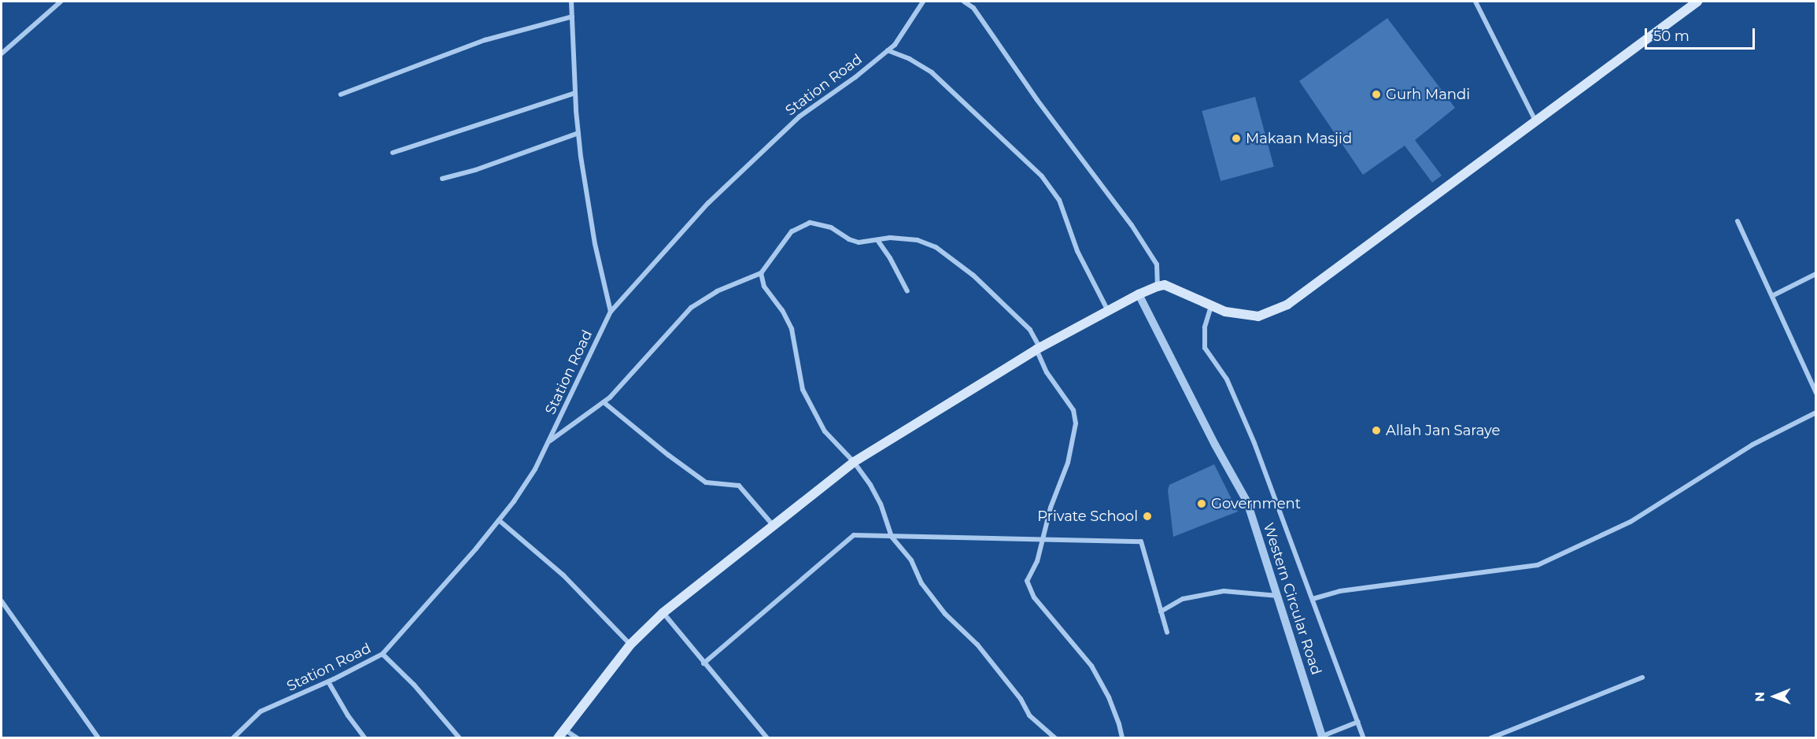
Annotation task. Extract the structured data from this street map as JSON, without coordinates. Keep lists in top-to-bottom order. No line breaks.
{"streets":{"street":["Station Road","Western Circular Road"]},"places":["Gurh Mandi","Makaan Masjid","Allah Jan Saraye","Government","Private School"],"scale_bar":"50 m","north":"left"}
